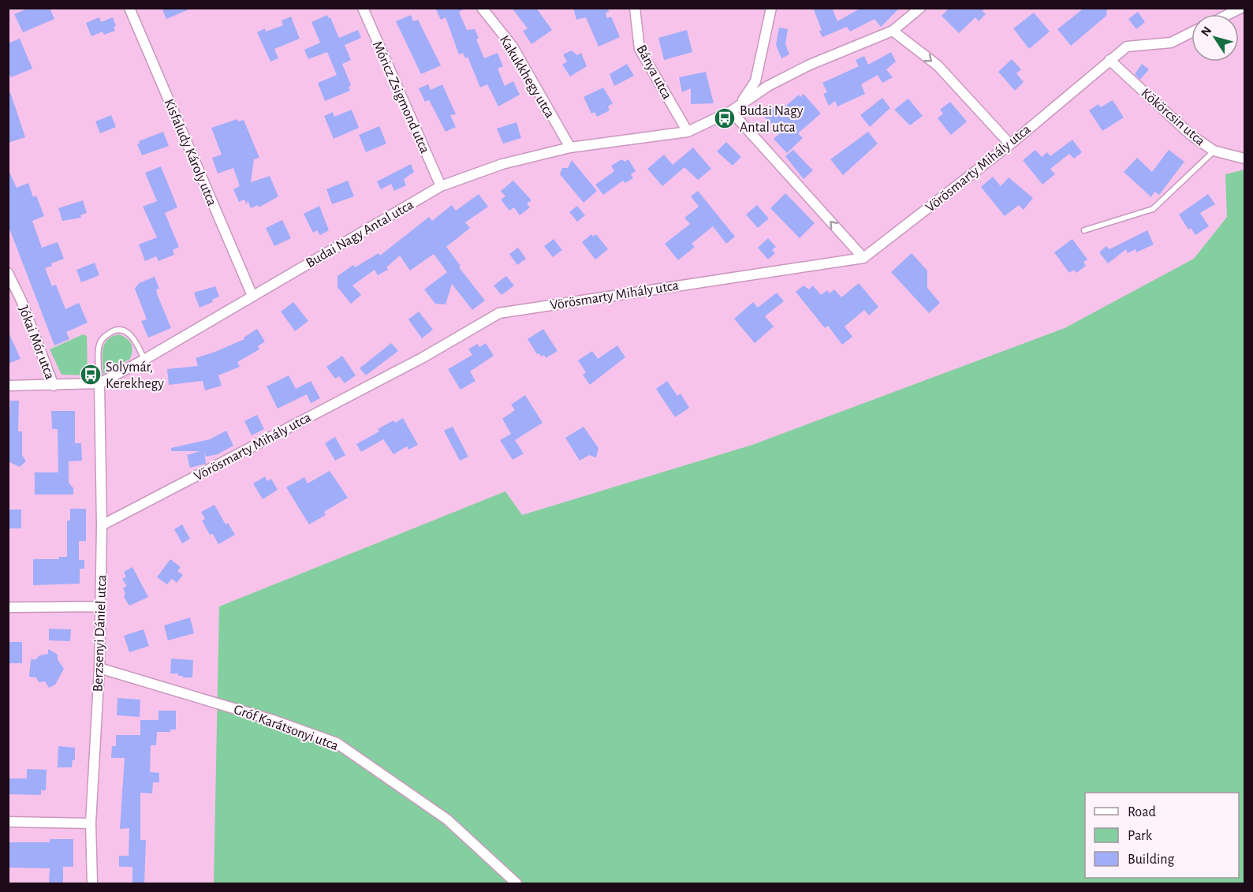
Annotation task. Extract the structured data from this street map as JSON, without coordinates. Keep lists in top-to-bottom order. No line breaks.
{"streets":{"street":["Bánya utca","Kakukkhegy utca","Móricz Zsigmond utca","Kökörcsin utca","Kisfaludy Károly utca","Vörösmarty Mihály utca","Budai Nagy Antal utca","Jókai Mór utca","Berzsenyi Dániel utca","Gróf Karátsonyi utca"]},"crossings":[["Bánya utca","Budai Nagy Antal utca"],["Kakukkhegy utca","Budai Nagy Antal utca"],["Móricz Zsigmond utca","Budai Nagy Antal utca"],["Kökörcsin utca","Vörösmarty Mihály utca"],["Kisfaludy Károly utca","Budai Nagy Antal utca"],["Vörösmarty Mihály utca","Berzsenyi Dániel utca"],["Budai Nagy Antal utca","Berzsenyi Dániel utca"],["Berzsenyi Dániel utca","Gróf Karátsonyi utca"]],"places":{"bus stop":["Budai Nagy Antal utca","Solymár, Kerekhegy"]},"legend":["Road","Park","Building"],"north":"top left"}
